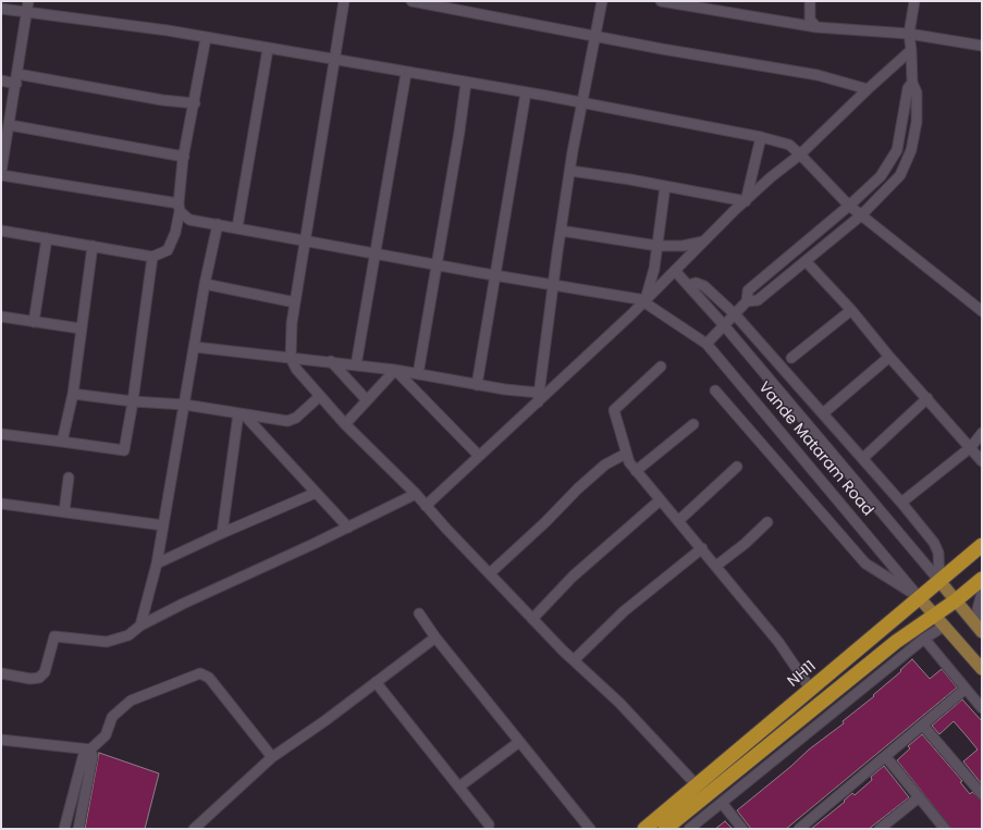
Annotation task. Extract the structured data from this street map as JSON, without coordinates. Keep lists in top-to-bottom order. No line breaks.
{"streets":{"highway":["NH11"],"street":["Vande Mataram Road"]},"crossings":[["Vande Mataram Road","NH11"]]}
